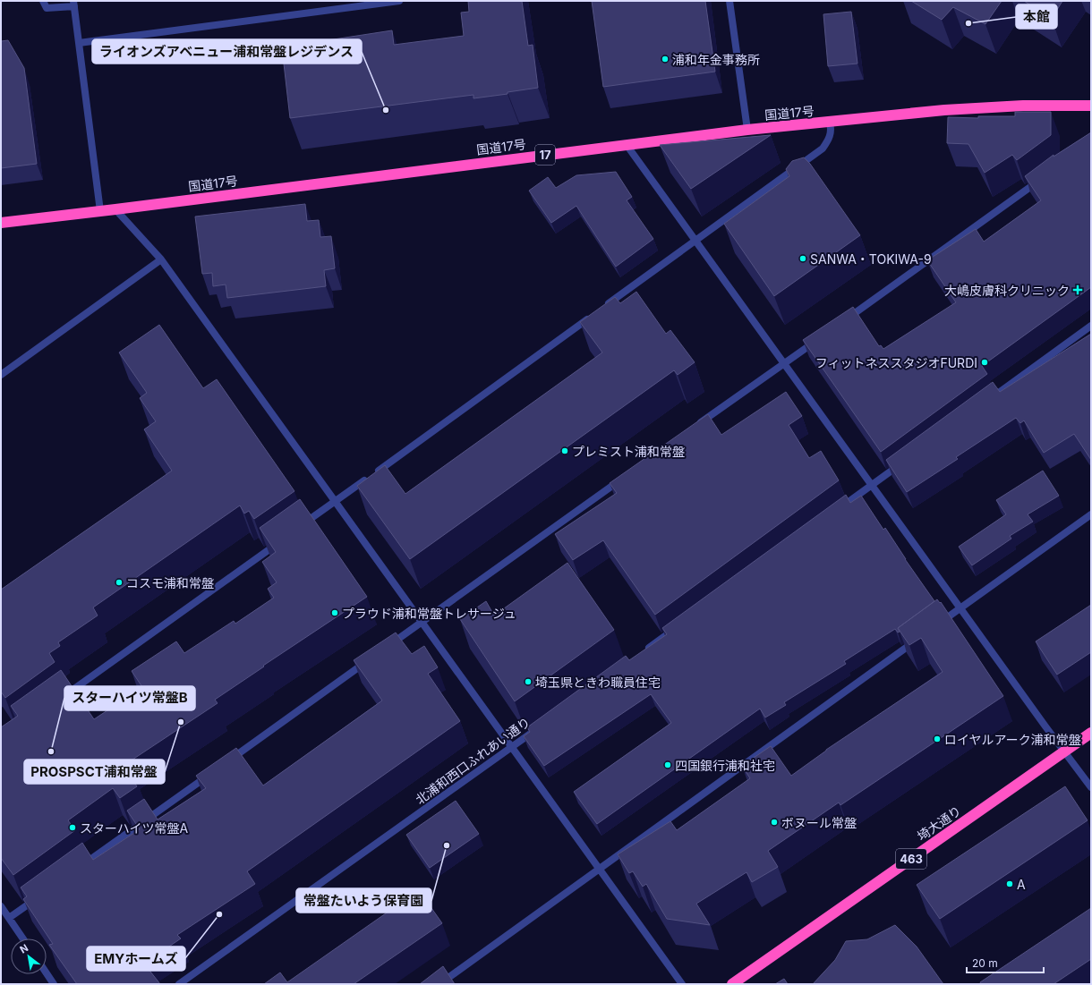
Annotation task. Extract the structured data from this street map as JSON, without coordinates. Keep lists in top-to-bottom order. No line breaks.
{"streets":{"highway":["国道17号","17","埼大通り","463"],"street":["北浦和西口ふれあい通り"]},"places":{"other":["本館","浦和年金事務所","ライオンズアベニュー浦和常盤レジデンス","SANWA・TOKIWA-9","フィットネススタジオFURDI","プレミスト浦和常盤","コスモ浦和常盤","プラウド浦和常盤トレサージュ","埼玉県ときわ職員住宅","PROSPSCT浦和常盤","ロイヤルアーク浦和常盤","スターハイツ常盤B","四国銀行浦和社宅","ボヌール常盤","スターハイツ常盤A","常盤たいよう保育園","A","EMYホームズ"],"health":["大嶋皮膚科クリニック"]},"scale_bar":"20 m","north":"top left"}
